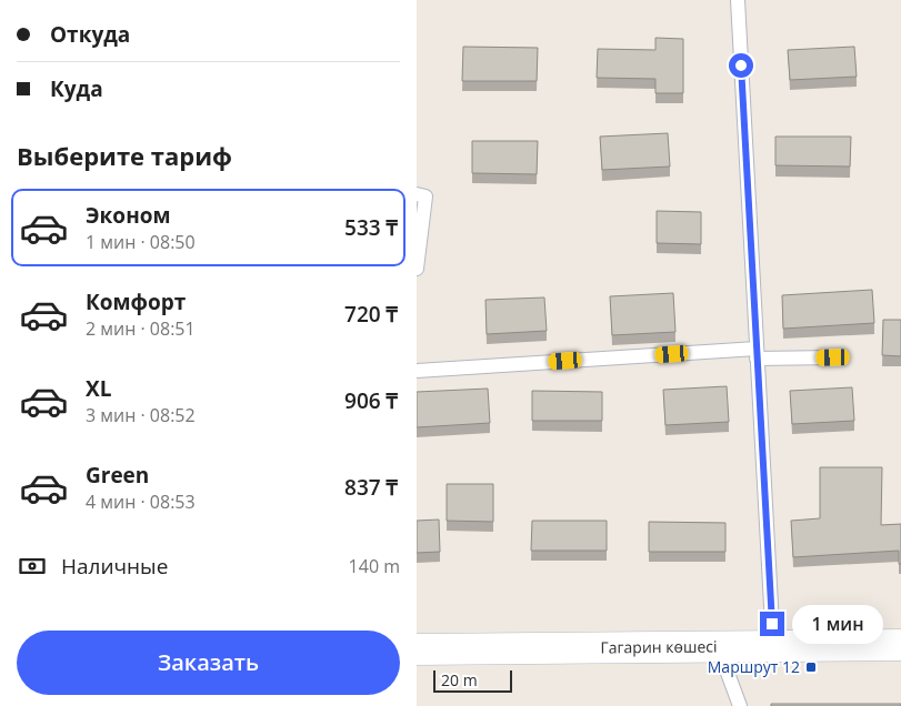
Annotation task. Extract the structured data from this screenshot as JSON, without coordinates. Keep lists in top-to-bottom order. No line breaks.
{"streets":{"street":["Гагарин көшесі"]},"places":{"transit":["Маршрут 12"]},"scale_bar":"20 m","page":{"banner":["Откуда","Куда"],"heading":"Выберите тариф","list":[{"name":"Эконом","note":"1 мин · 08:50","value":"533 ₸"},{"name":"Комфорт","note":"2 мин · 08:51","value":"720 ₸"},{"name":"XL","note":"3 мин · 08:52","value":"906 ₸"},{"name":"Green","note":"4 мин · 08:53","value":"837 ₸"}],"pay":["Наличные","140 m"],"bubble":"1 мин","buttons":"Заказать","scale":"20 m"}}
